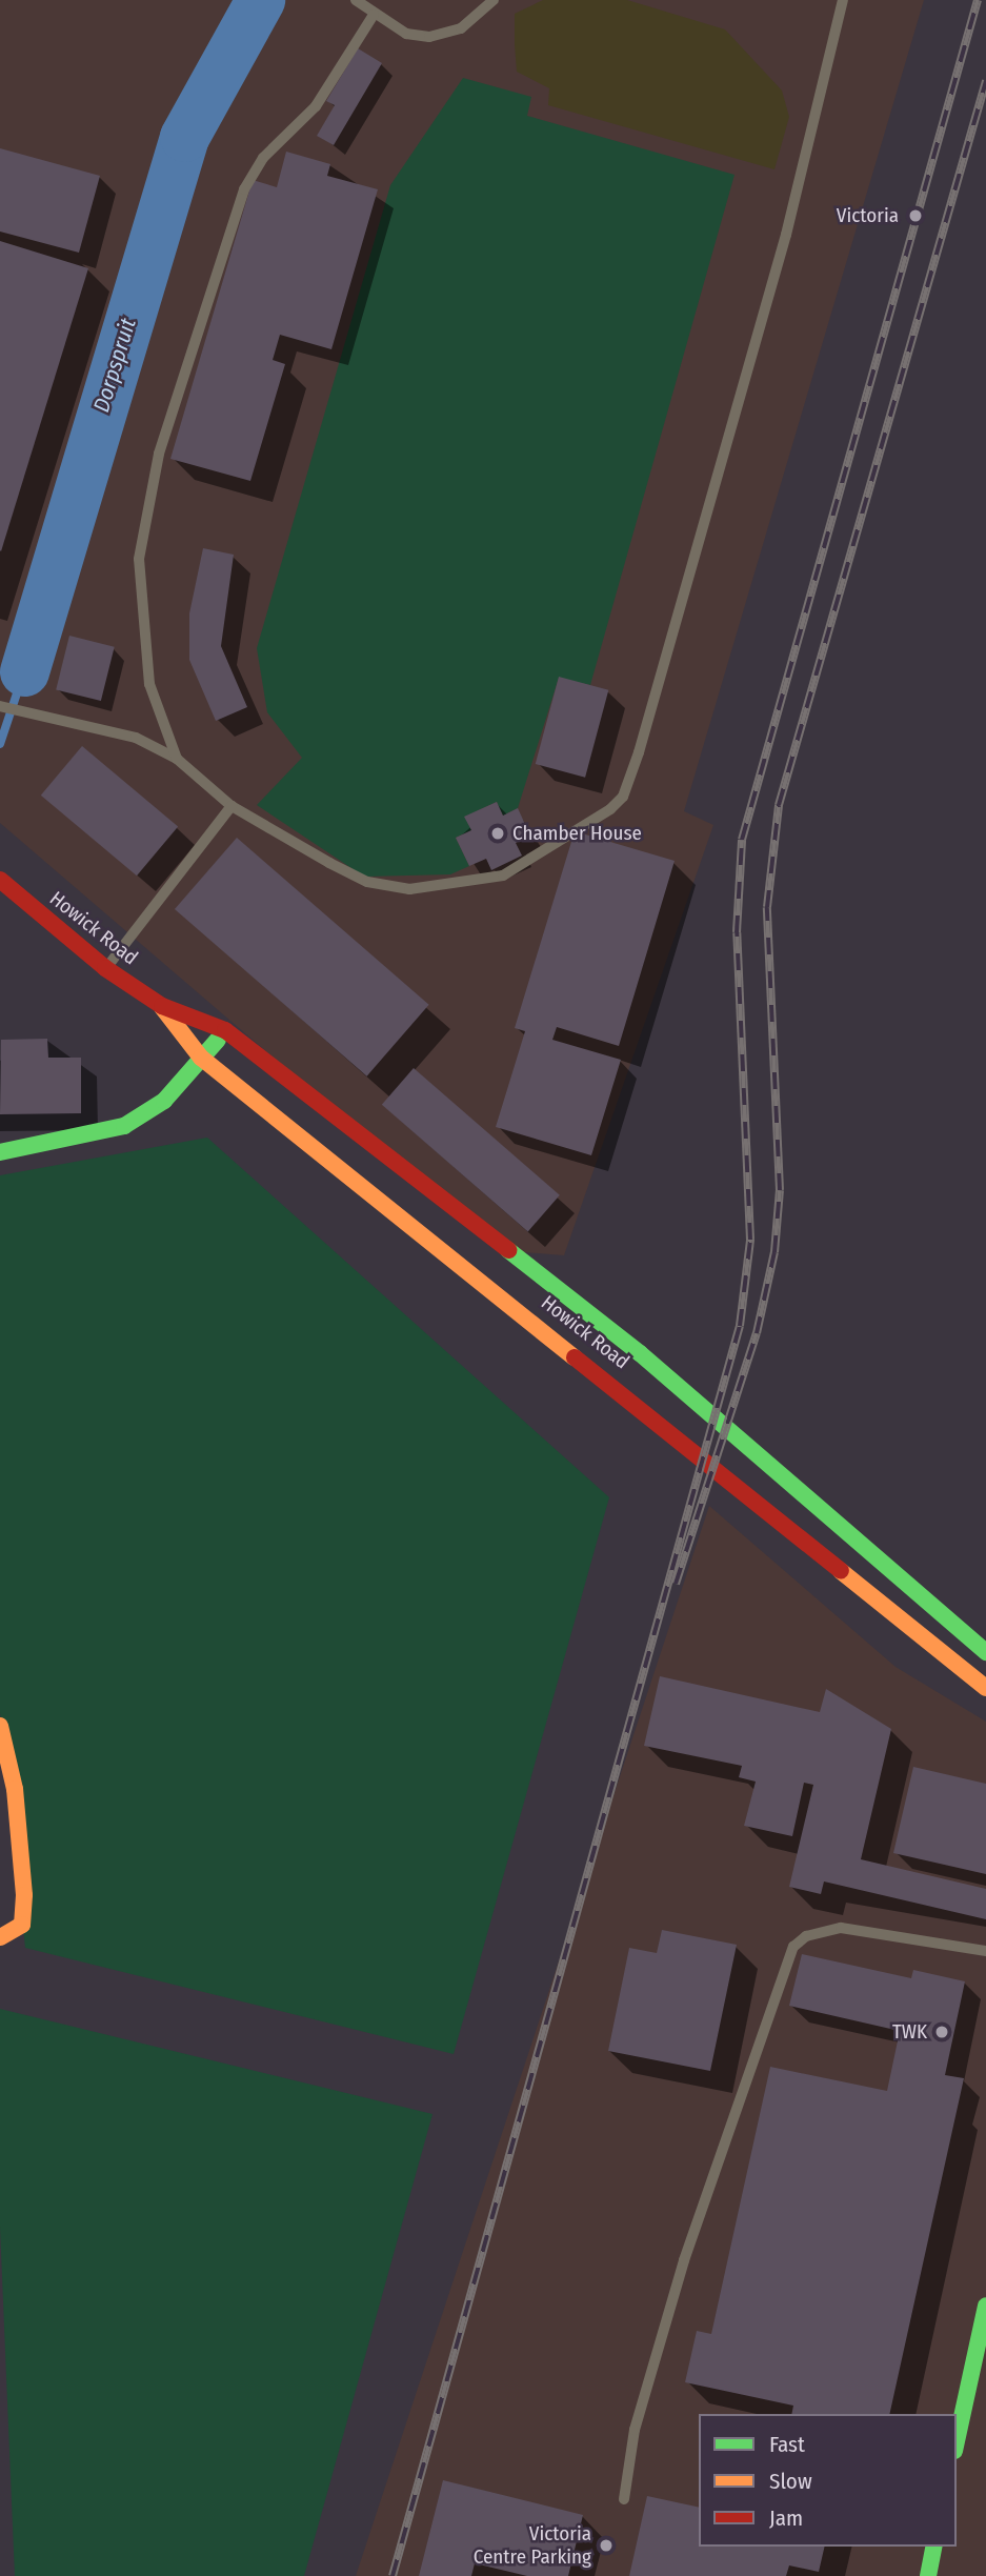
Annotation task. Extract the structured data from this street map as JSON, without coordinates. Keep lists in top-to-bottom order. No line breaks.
{"streets":{"main road":["Howick Road"]},"water":["Dorpspruit"],"places":["Victoria","Chamber House","TWK","Victoria Centre Parking"],"legend":["Fast","Slow","Jam"]}
